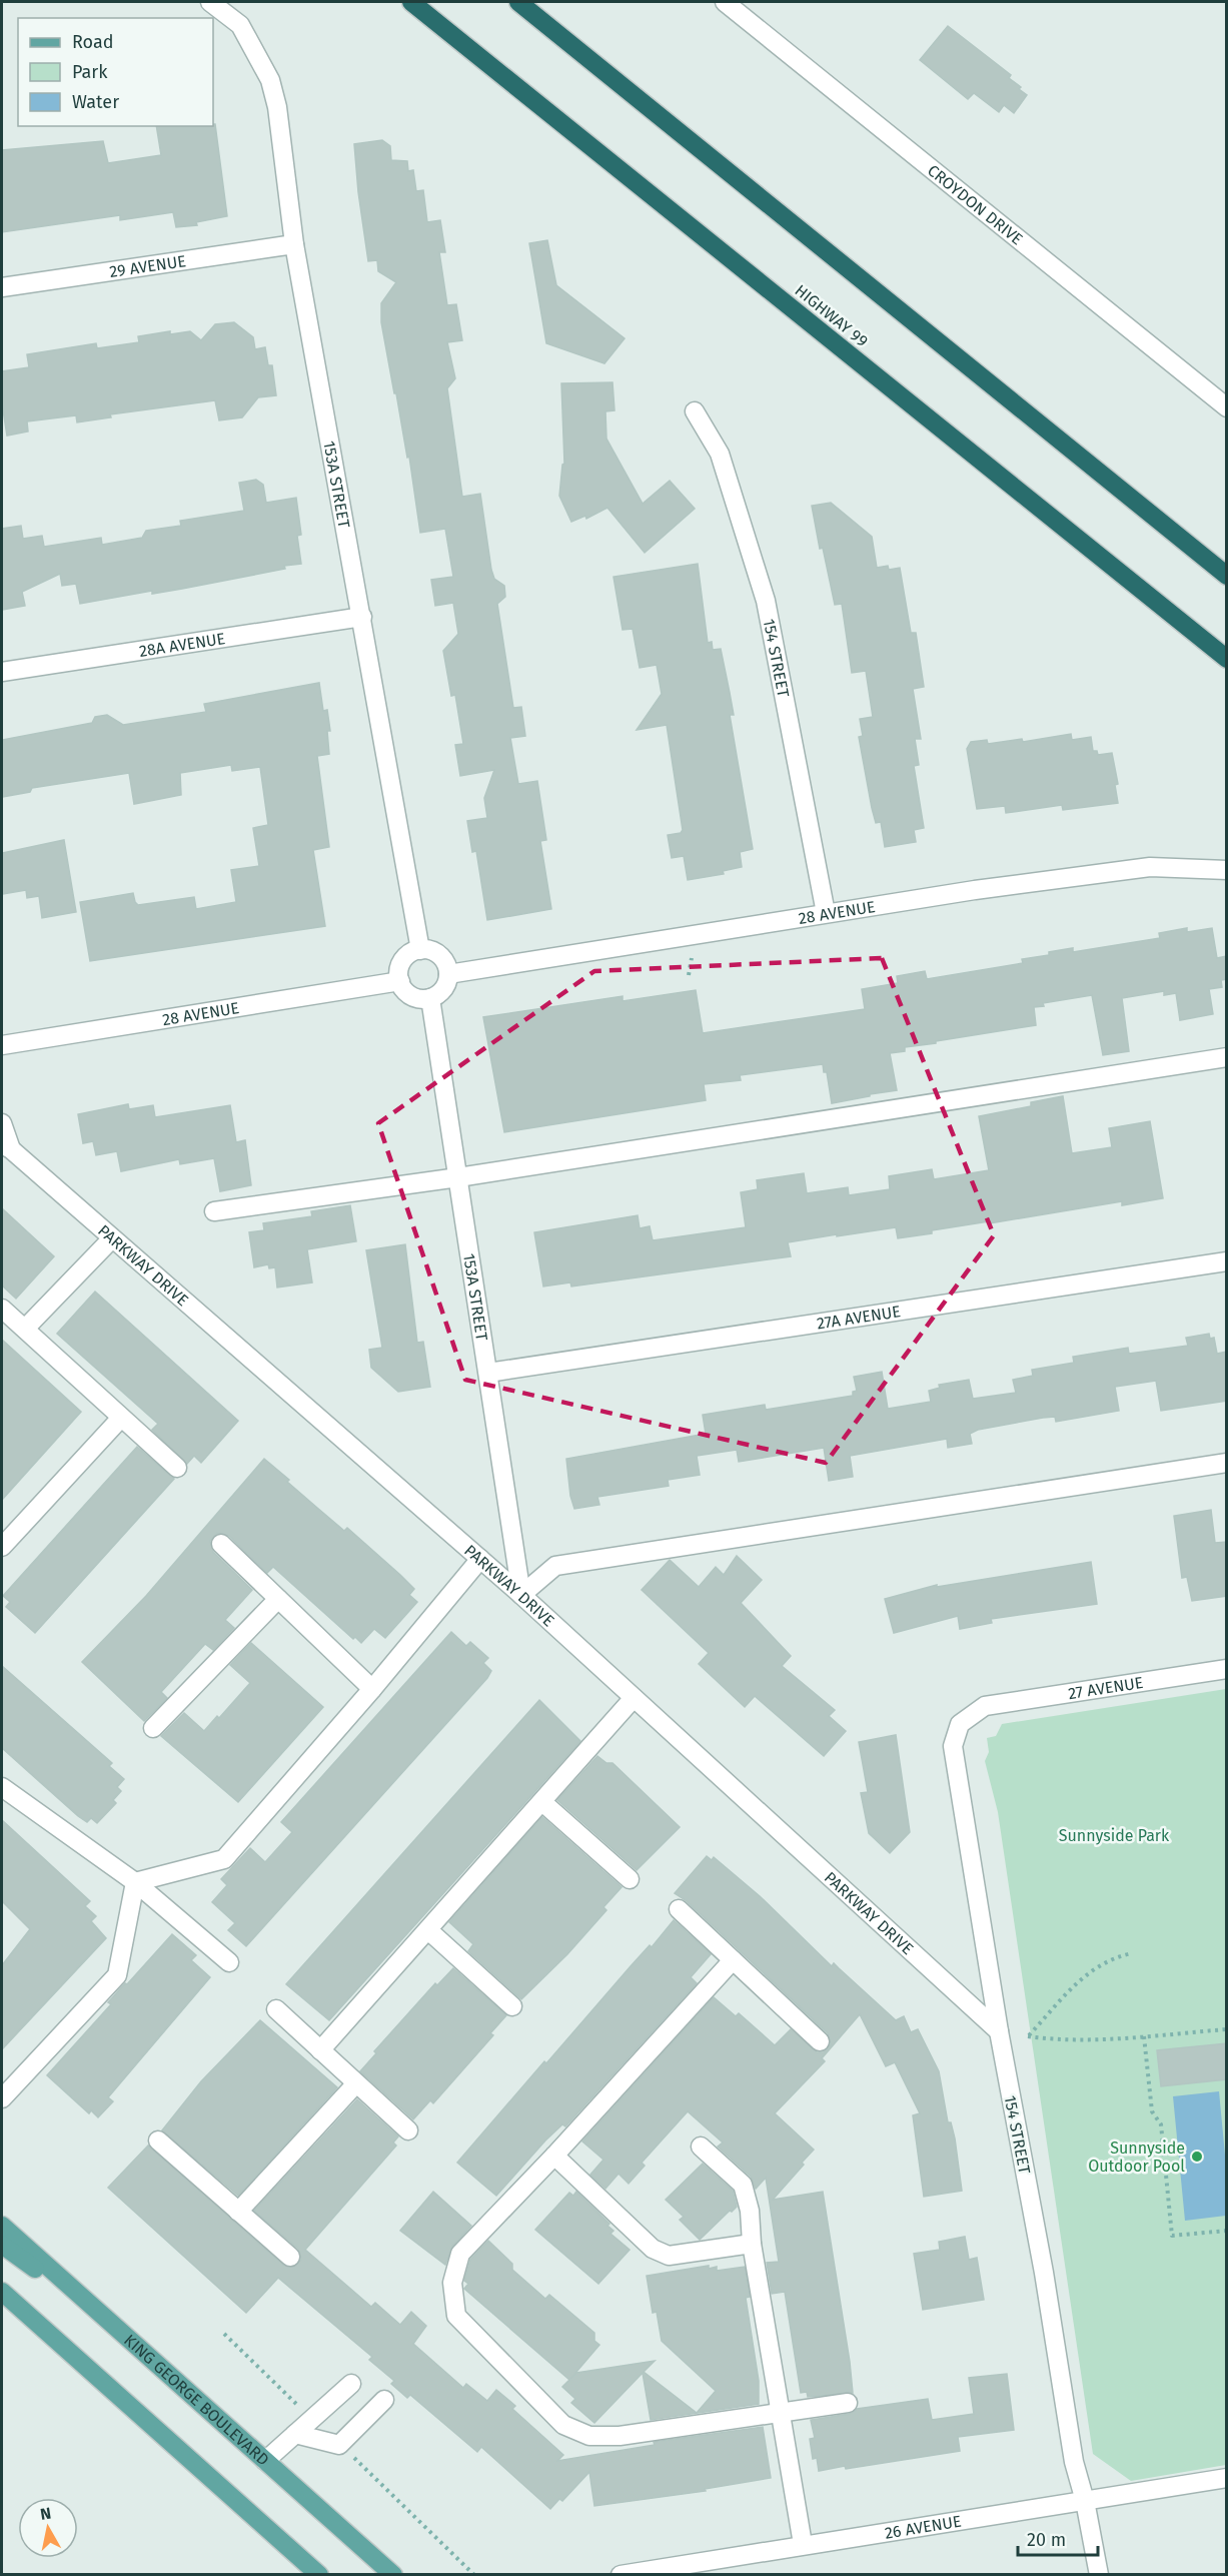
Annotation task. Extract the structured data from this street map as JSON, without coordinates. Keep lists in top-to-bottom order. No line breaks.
{"streets":{"highway":["HIGHWAY 99"],"main road":["KING GEORGE BOULEVARD"],"street":["CROYDON DRIVE","29 AVENUE","153A STREET","28A AVENUE","154 STREET","28 AVENUE","PARKWAY DRIVE","27A AVENUE","27 AVENUE","26 AVENUE"]},"crossings":[["29 AVENUE","153A STREET"],["153A STREET","28A AVENUE"],["153A STREET","28 AVENUE"],["153A STREET","PARKWAY DRIVE"],["153A STREET","27A AVENUE"],["154 STREET","28 AVENUE"],["154 STREET","PARKWAY DRIVE"],["154 STREET","27 AVENUE"],["154 STREET","26 AVENUE"]],"parks":["Sunnyside Park"],"places":["Sunnyside Outdoor Pool"],"legend":["Road","Park","Water"],"scale_bar":"20 m","north":"top"}
